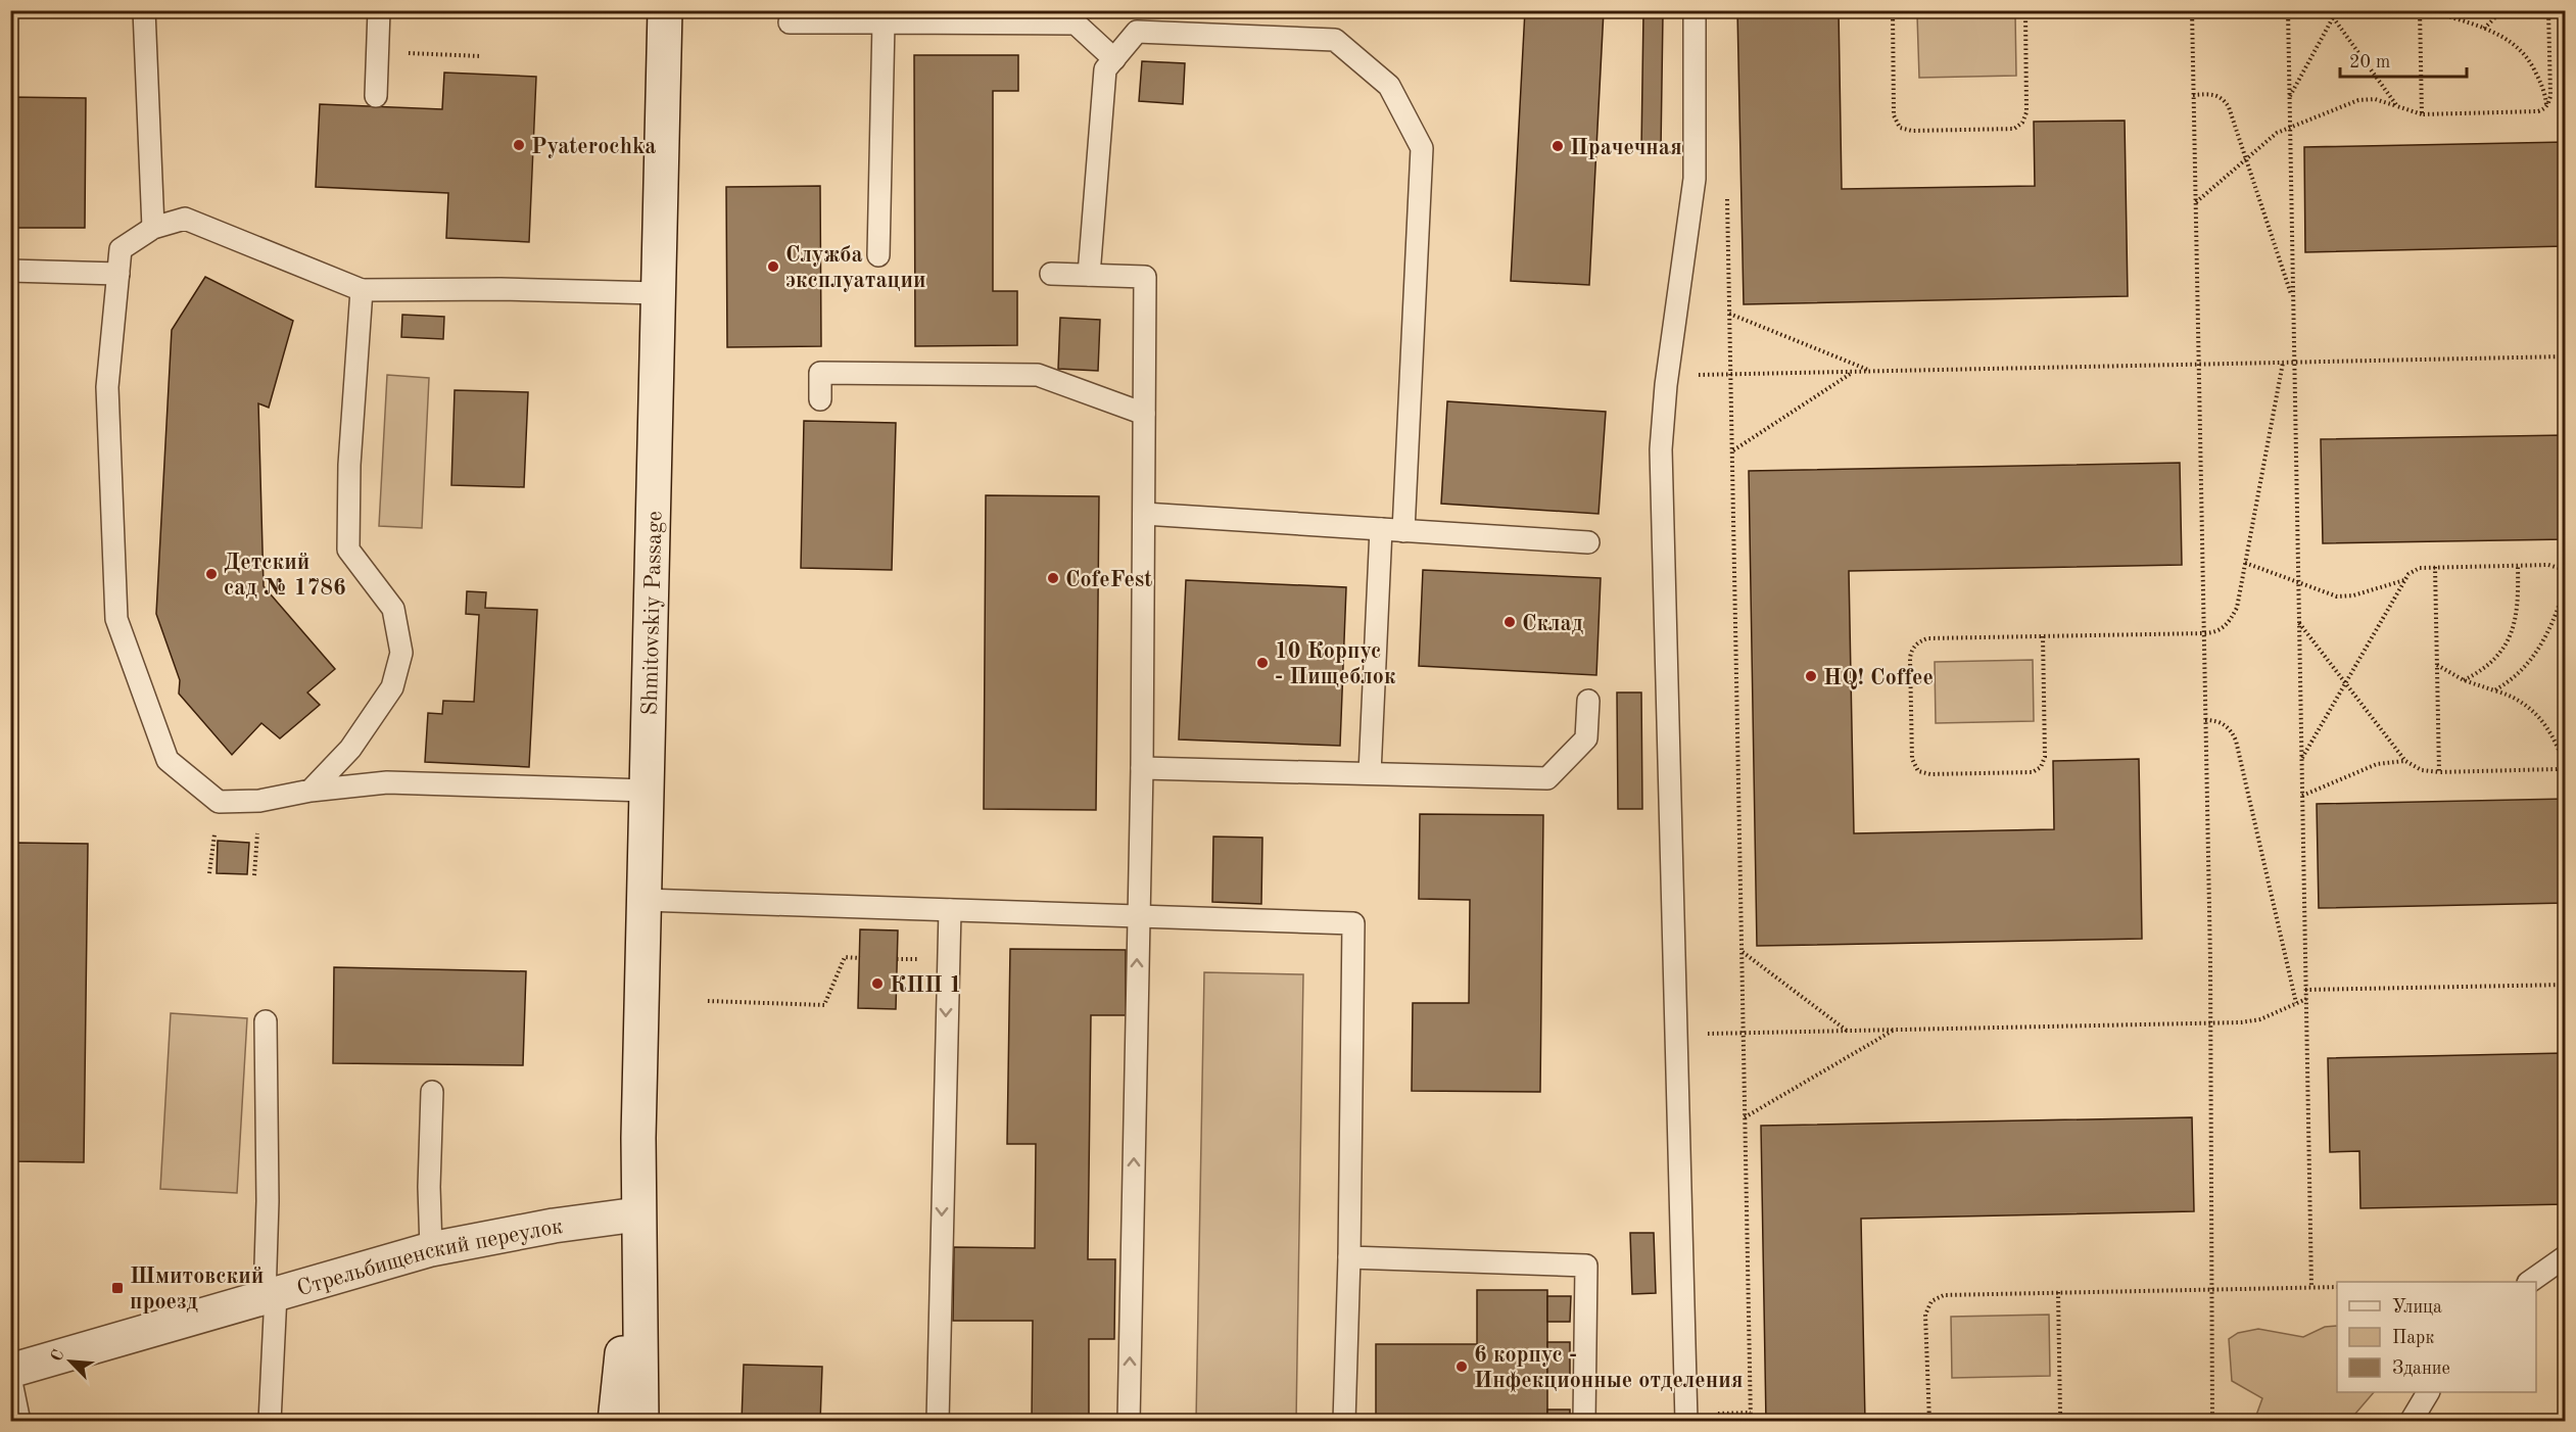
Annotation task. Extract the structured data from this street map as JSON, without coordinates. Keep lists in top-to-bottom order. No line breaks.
{"streets":{"main road":["Shmitovskiy Passage","Стрельбищенский переулок"]},"crossings":[["Shmitovskiy Passage","Стрельбищенский переулок"]],"places":{"other":["Pyaterochka","Прачечная","Служба эксплуатации","Детский сад № 1786","CofeFest","Склад","10 Корпус - Пищеблок","HQ! Coffee","КПП 1","6 корпус - Инфекционные отделения"],"transit":["Шмитовский проезд"]},"legend":["Улица","Парк","Здание"],"scale_bar":"20 m","north":"top left"}
